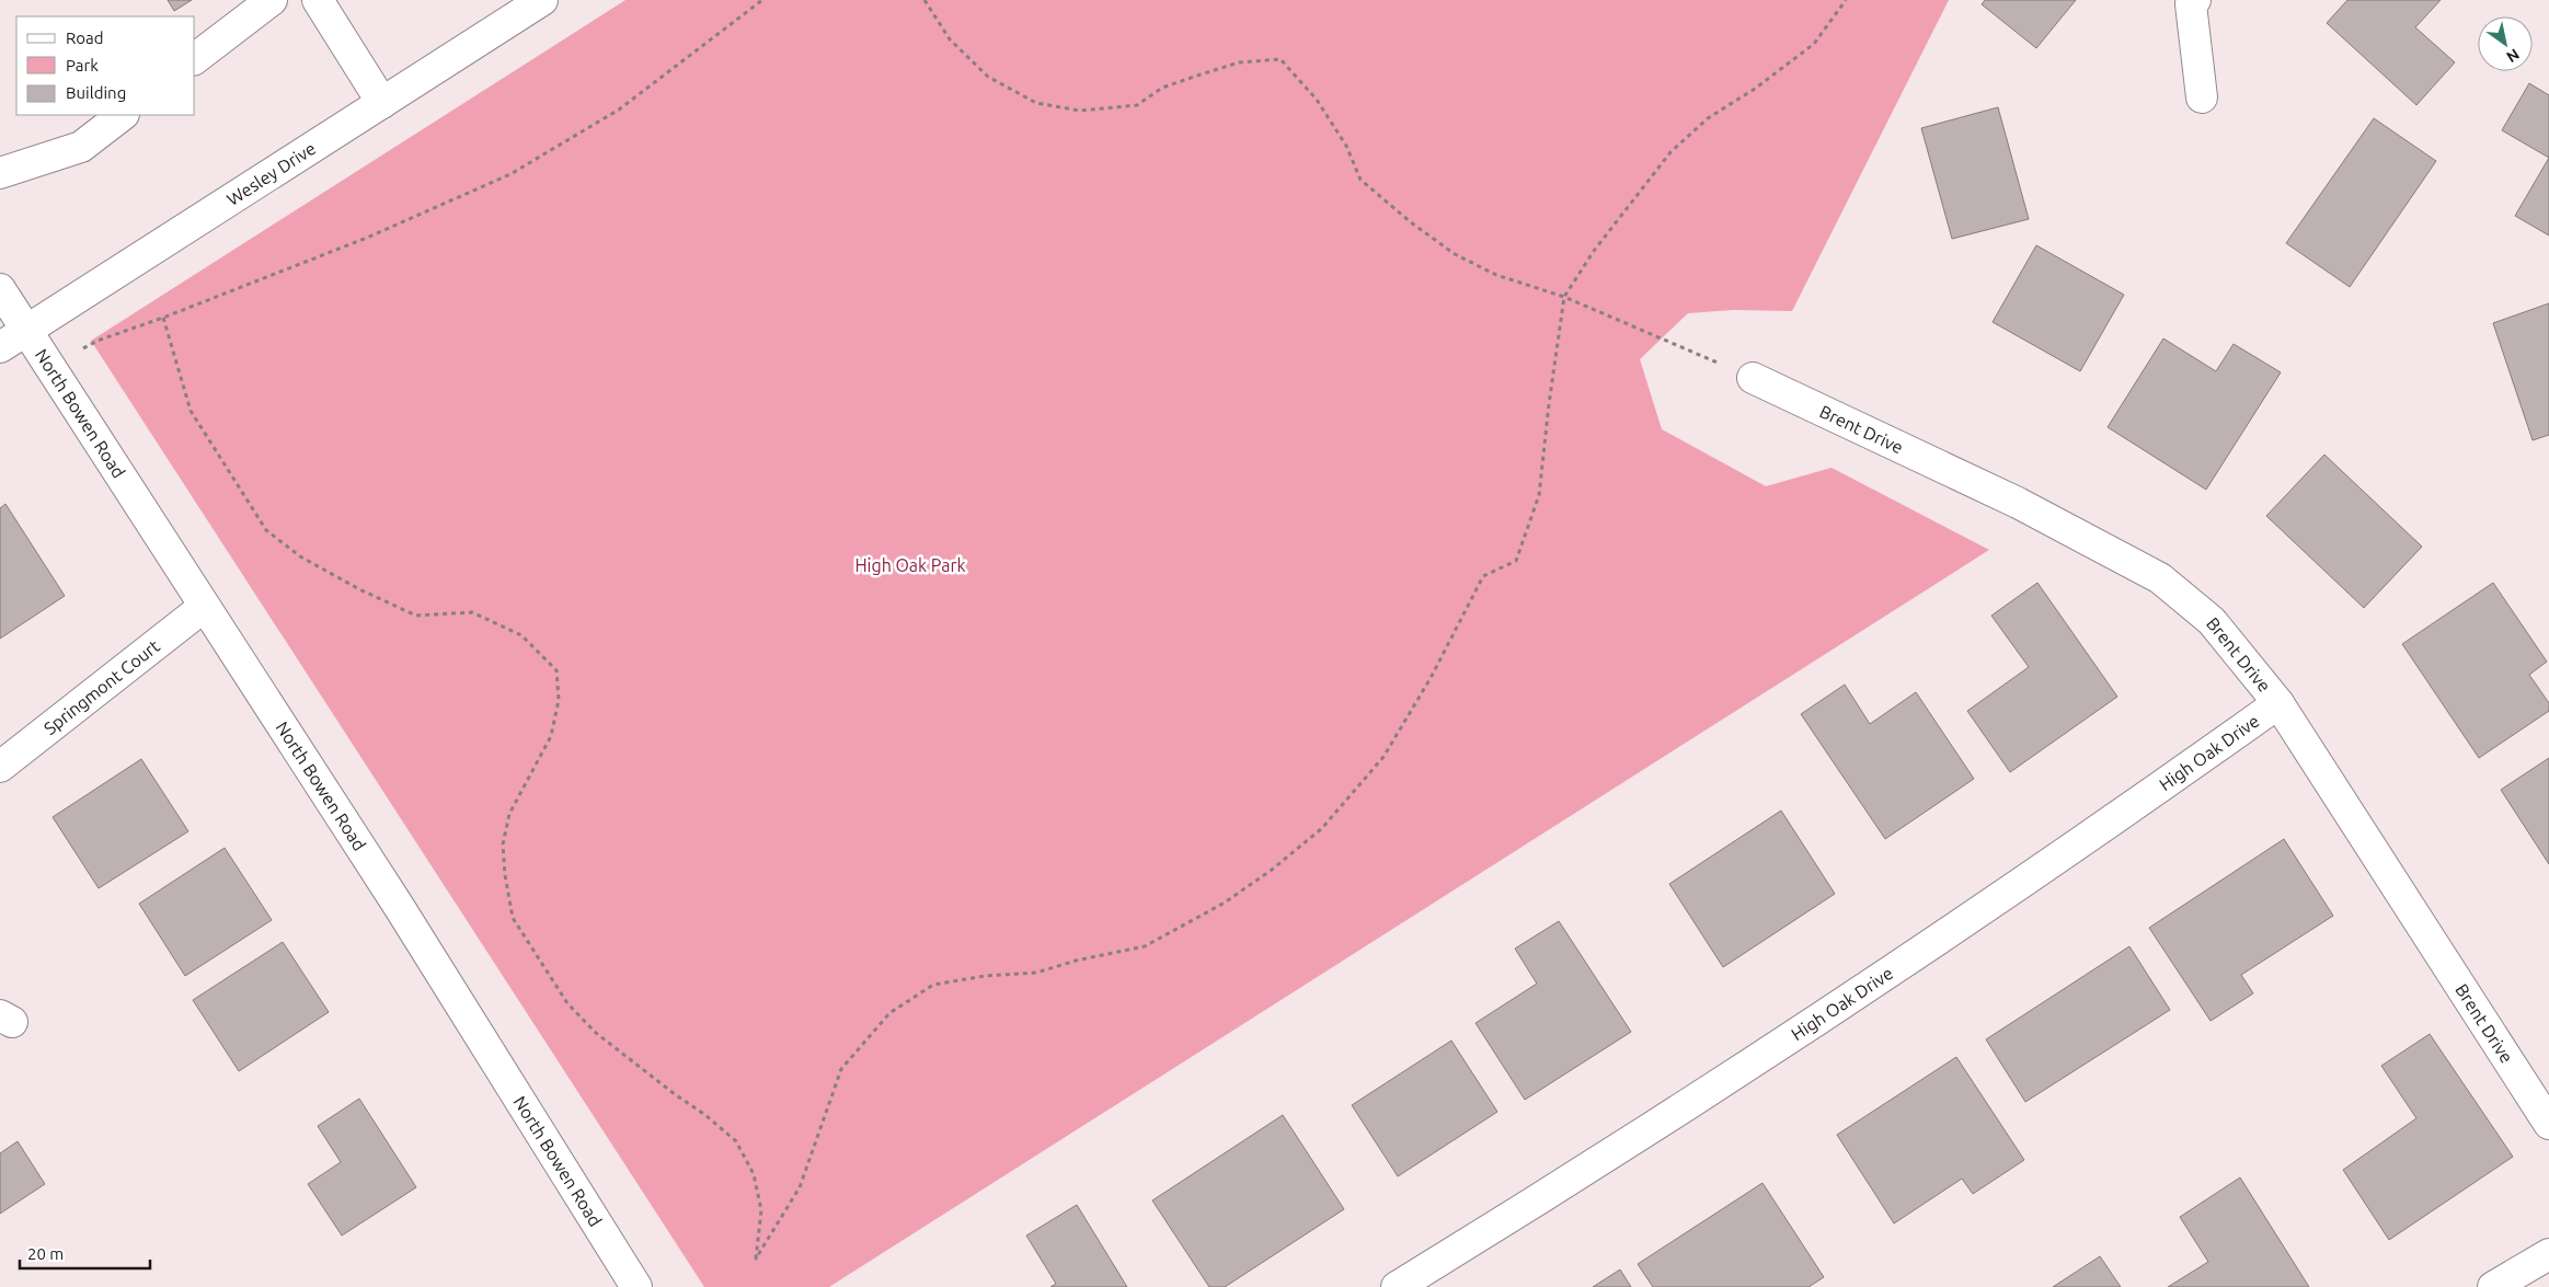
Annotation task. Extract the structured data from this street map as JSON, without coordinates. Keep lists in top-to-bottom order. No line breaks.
{"streets":{"street":["Wesley Drive","North Bowen Road","Brent Drive","Springmont Court","High Oak Drive"]},"crossings":[["Wesley Drive","North Bowen Road"],["North Bowen Road","Springmont Court"],["Brent Drive","High Oak Drive"]],"parks":["High Oak Park"],"legend":["Road","Park","Building"],"scale_bar":"20 m","north":"bottom right"}
